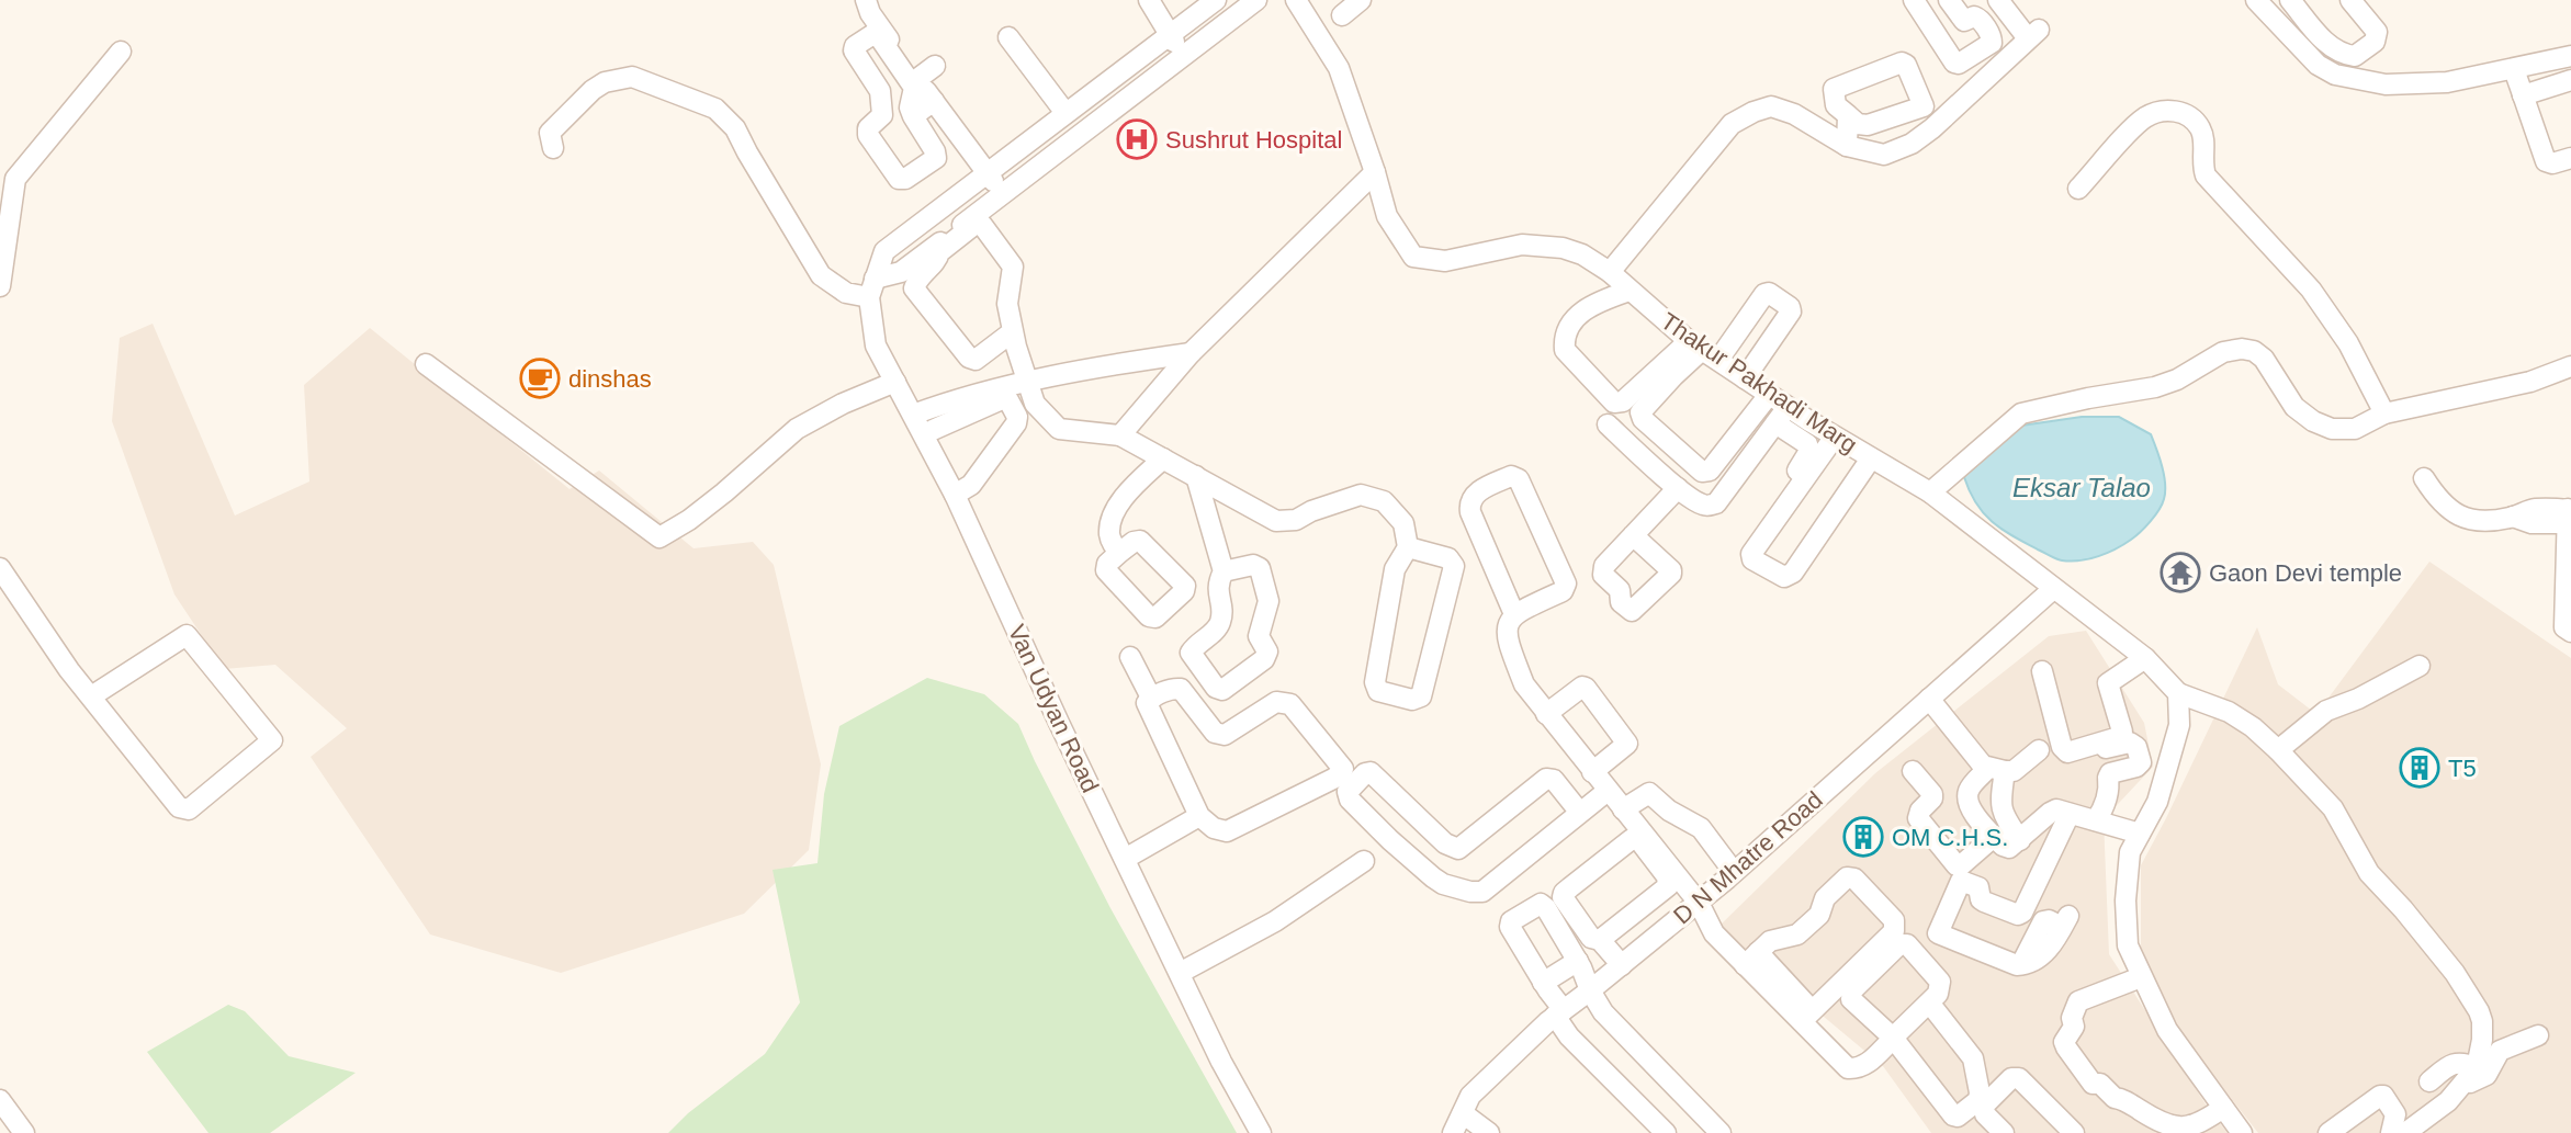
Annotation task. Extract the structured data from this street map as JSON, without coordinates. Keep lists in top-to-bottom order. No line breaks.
{"streets":{"street":["Thakur Pakhadi Marg","Van Udyan Road","D N Mhatre Road"]},"crossings":[["Thakur Pakhadi Marg","D N Mhatre Road"]],"water":["Eksar Talao"],"places":{"hospital":["Sushrut Hospital"],"cafe":["dinshas"],"temple":["Gaon Devi temple"],"building":["T5","OM C.H.S."]}}
